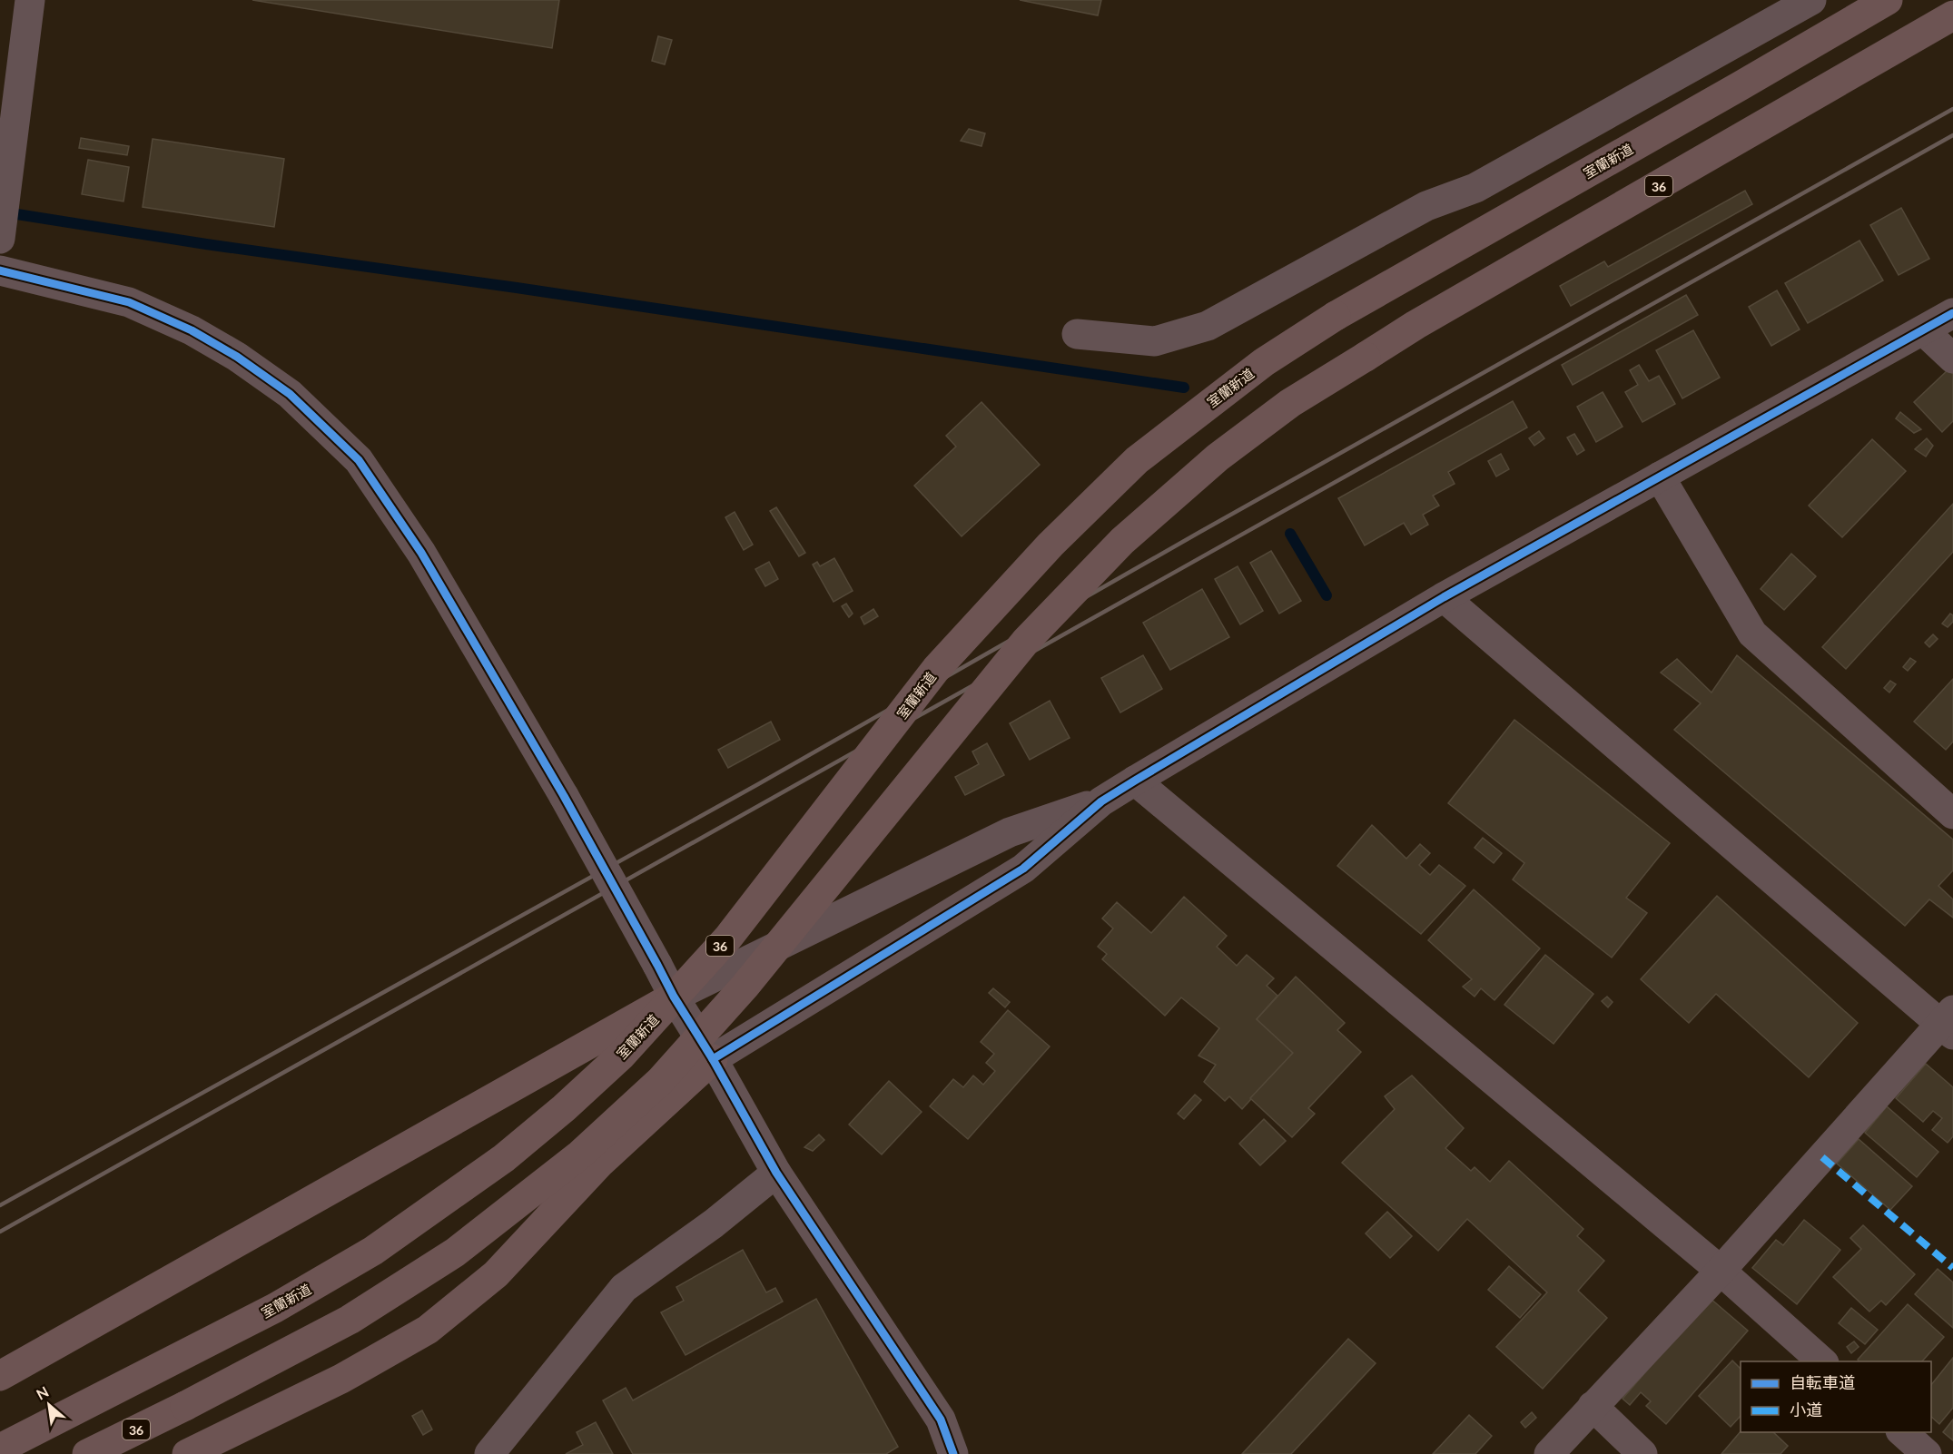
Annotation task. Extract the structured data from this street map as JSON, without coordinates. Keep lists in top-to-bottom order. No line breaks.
{"streets":{"highway":["室蘭新道","36"]},"legend":["自転車道","小道"],"north":"top left"}
